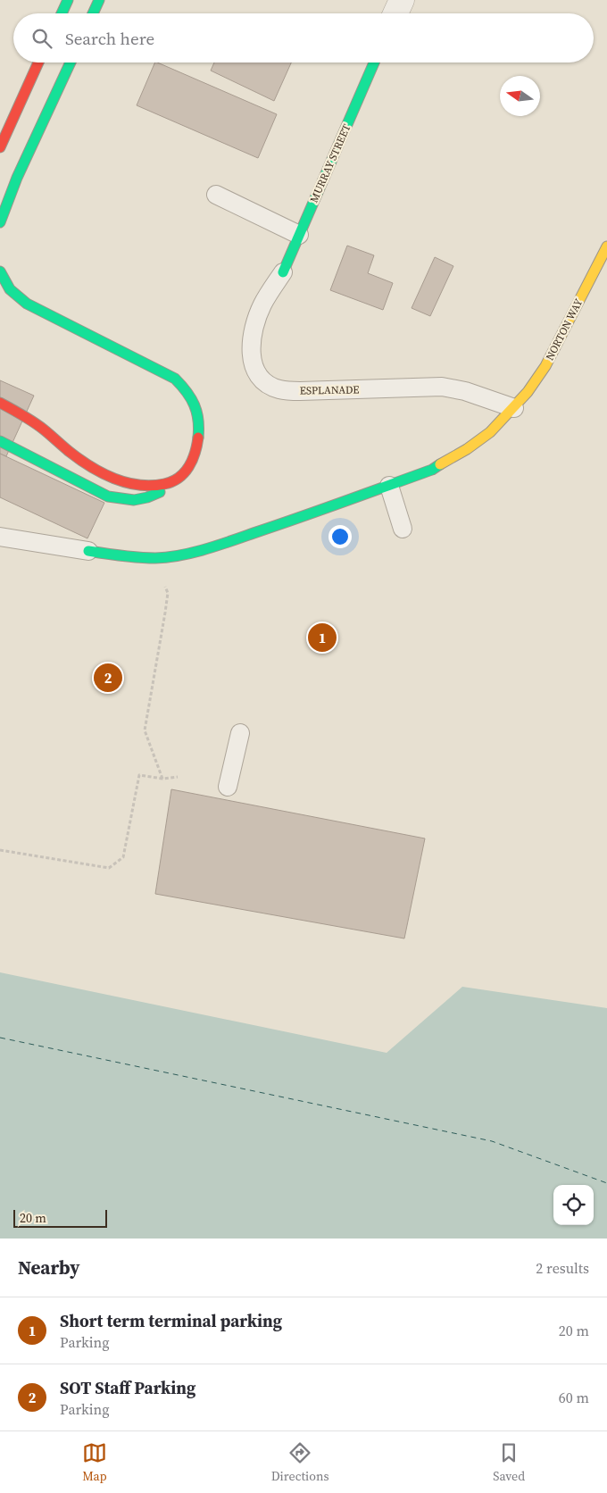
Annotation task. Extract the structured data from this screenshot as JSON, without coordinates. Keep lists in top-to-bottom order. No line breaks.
{"streets":{"main road":["MURRAY STREET","NORTON WAY"],"lane":["ESPLANADE"]},"crossings":[["MURRAY STREET","ESPLANADE"],["NORTON WAY","ESPLANADE"]],"scale_bar":"20 m","north":"left","page":{"search":"Search here","pins":["1","2"],"scale":"20 m","heading":["Nearby","2 results"],"list":[{"mark":"1","name":"Short term terminal parking","note":"Parking","value":"20 m"},{"mark":"2","name":"SOT Staff Parking","note":"Parking","value":"60 m"}],"nav":["Map","Directions","Saved"]}}
